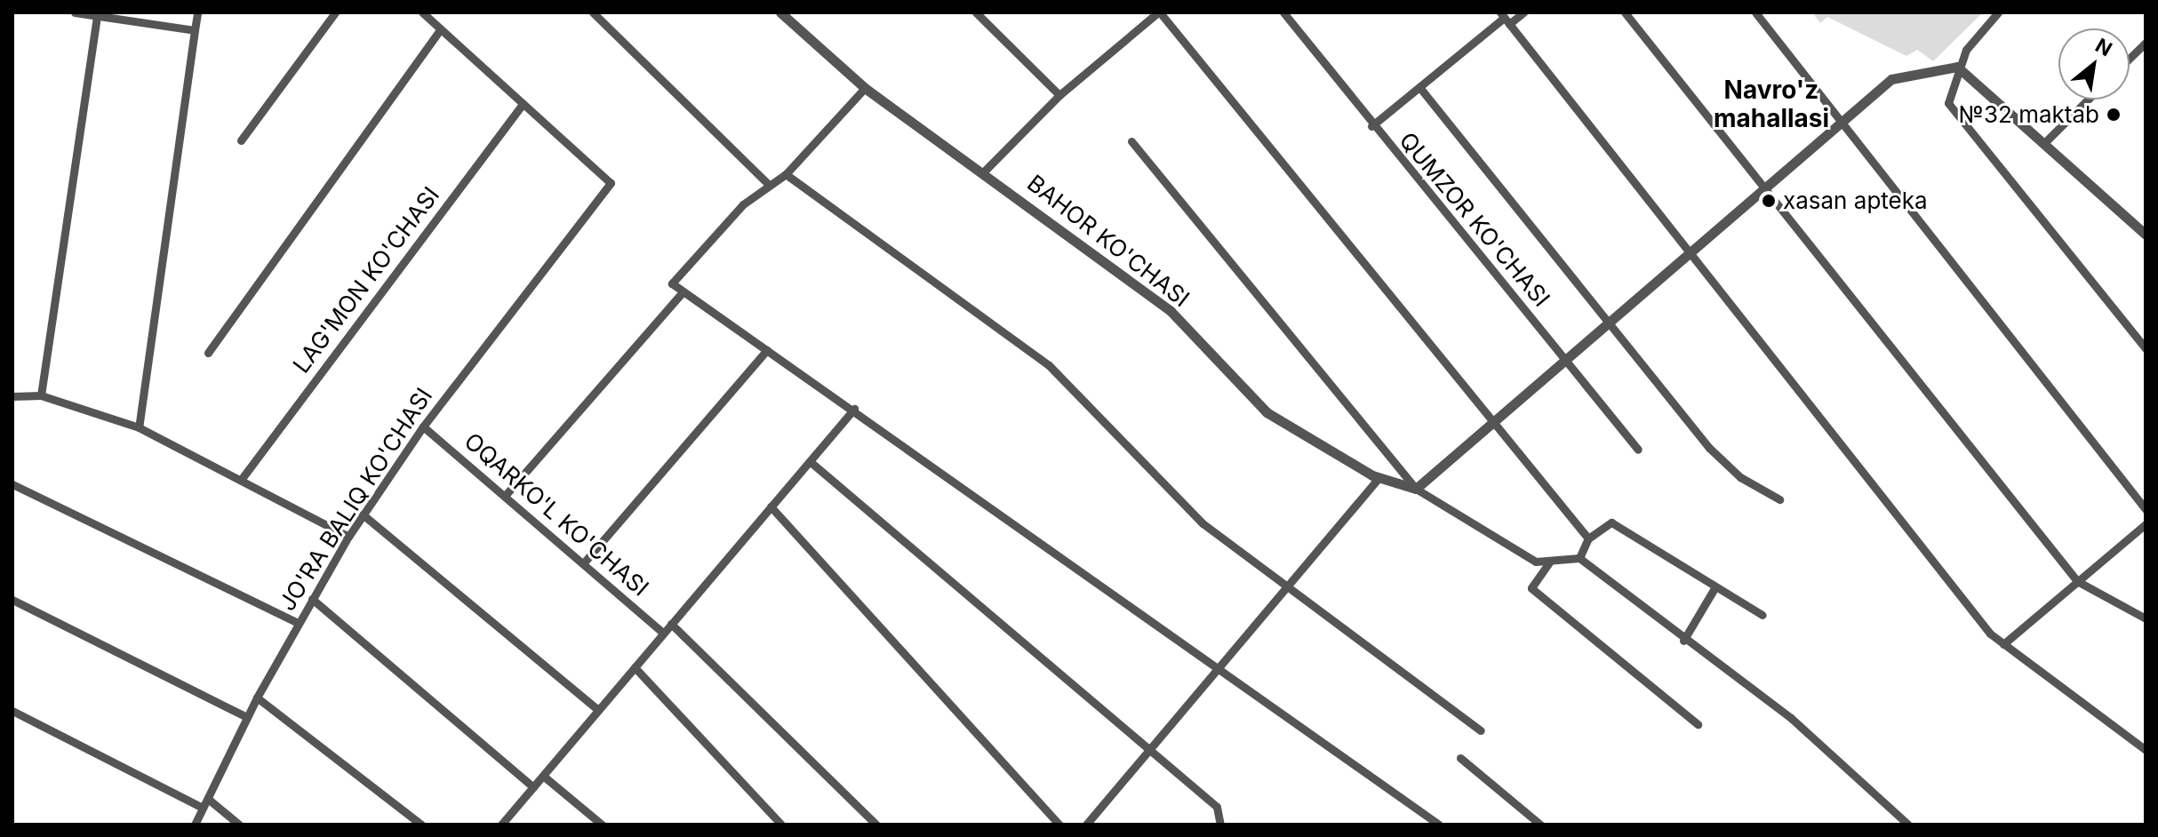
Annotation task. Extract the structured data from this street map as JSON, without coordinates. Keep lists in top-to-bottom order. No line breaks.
{"streets":{"street":["QUMZOR KO'CHASI","BAHOR KO'CHASI","LAG'MON KO'CHASI","JO'RA BALIQ KO'CHASI","OQARKO'L KO'CHASI"]},"crossings":[["LAG'MON KO'CHASI","JO'RA BALIQ KO'CHASI"],["JO'RA BALIQ KO'CHASI","OQARKO'L KO'CHASI"]],"districts":["Navro'z mahallasi"],"places":["№32 maktab","xasan apteka"],"north":"top right"}
